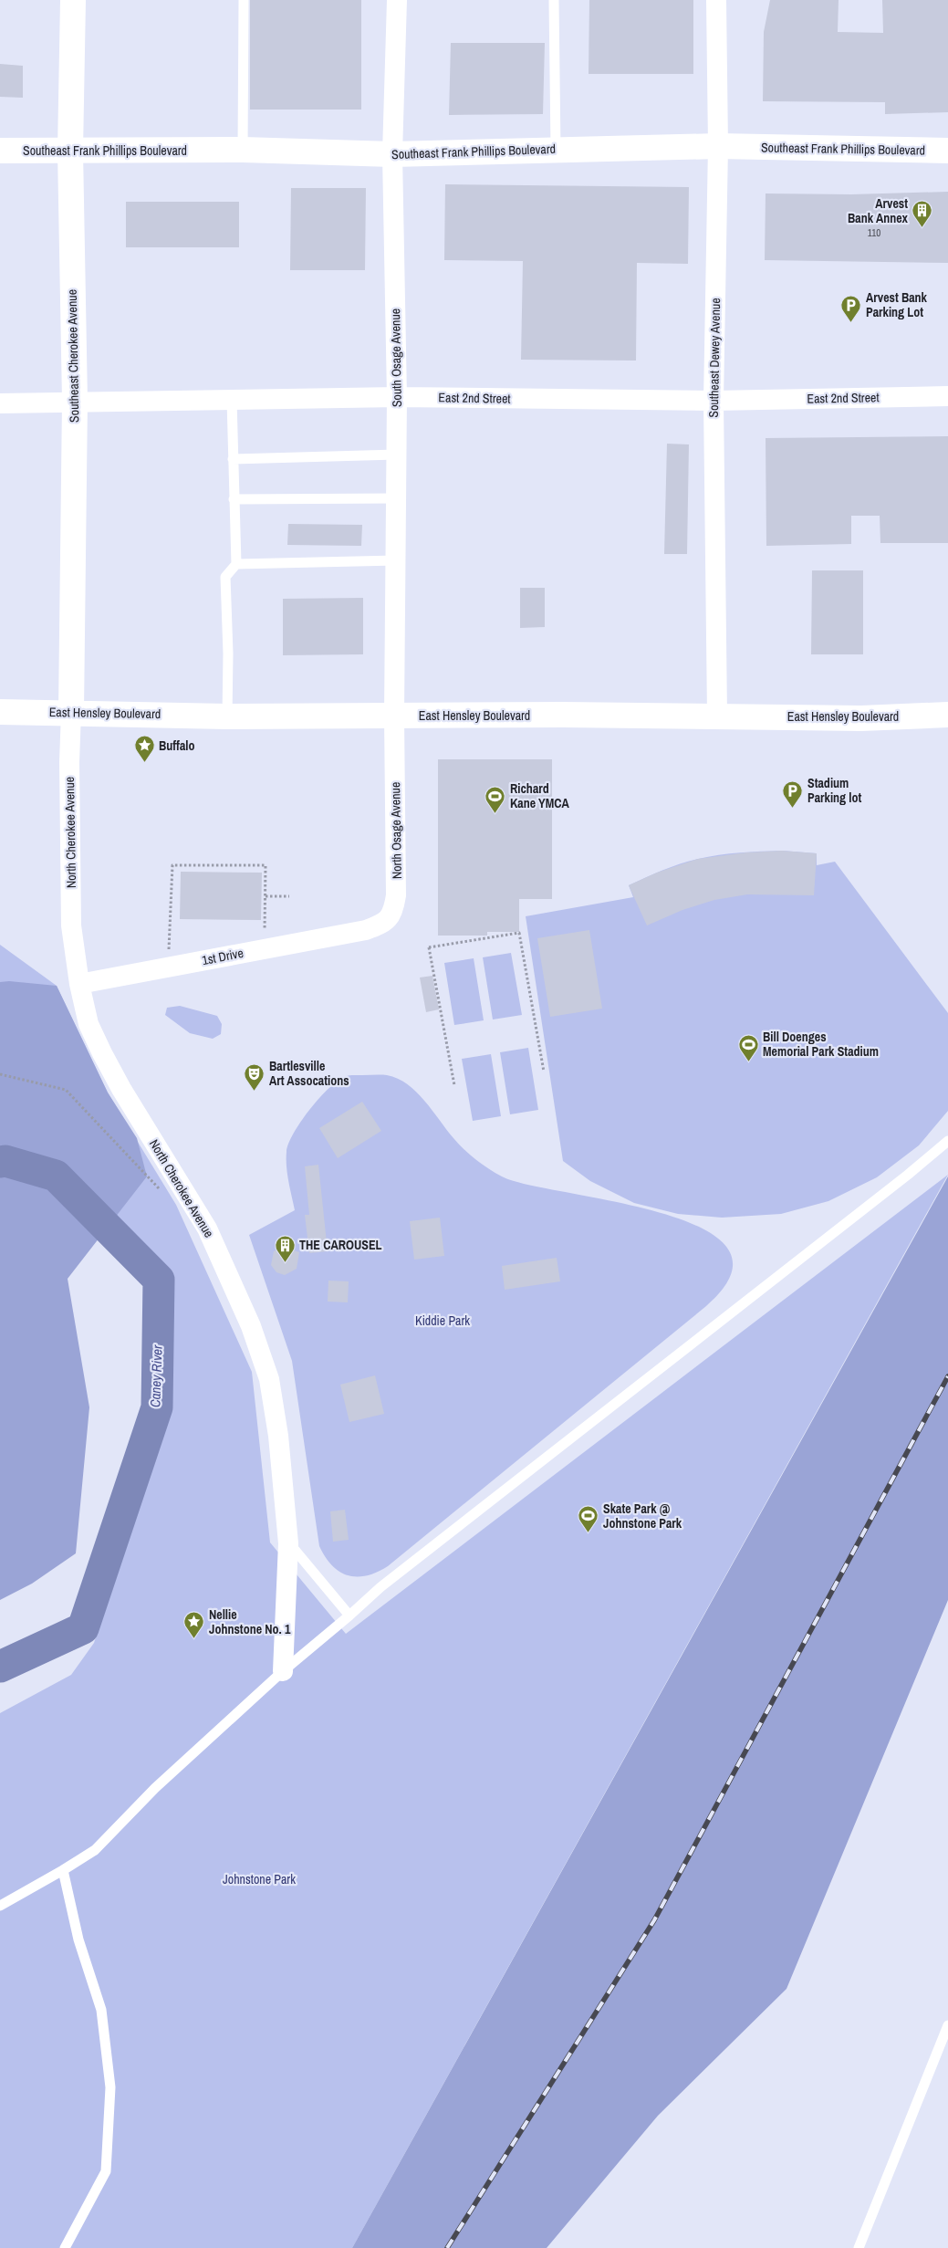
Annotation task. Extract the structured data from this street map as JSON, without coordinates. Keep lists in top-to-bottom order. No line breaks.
{"streets":{"main road":["Southeast Frank Phillips Boulevard","Southeast Cherokee Avenue","East Hensley Boulevard"],"street":["South Osage Avenue","Southeast Dewey Avenue","East 2nd Street","North Osage Avenue","North Cherokee Avenue","1st Drive"]},"crossings":[["Southeast Frank Phillips Boulevard","Southeast Cherokee Avenue"],["Southeast Frank Phillips Boulevard","South Osage Avenue"],["Southeast Frank Phillips Boulevard","Southeast Dewey Avenue"],["Southeast Cherokee Avenue","East 2nd Street"],["Southeast Cherokee Avenue","East Hensley Boulevard"],["Southeast Cherokee Avenue","North Cherokee Avenue"],["South Osage Avenue","East 2nd Street"],["South Osage Avenue","East Hensley Boulevard"],["South Osage Avenue","North Osage Avenue"],["Southeast Dewey Avenue","East 2nd Street"],["Southeast Dewey Avenue","East Hensley Boulevard"],["East Hensley Boulevard","North Osage Avenue"],["East Hensley Boulevard","North Cherokee Avenue"],["North Osage Avenue","1st Drive"],["North Cherokee Avenue","1st Drive"]],"water":["Caney River"],"parks":["Kiddie Park","Johnstone Park"],"places":{"building":["Arvest Bank Annex","THE CAROUSEL"],"parking":["Arvest Bank Parking Lot","Stadium Parking lot"],"place":["Buffalo","Nellie Johnstone No. 1"],"sports":["Richard Kane YMCA","Bill Doenges Memorial Park Stadium","Skate Park @ Johnstone Park"],"theatre":["Bartlesville Art Assocations"]},"house_numbers":["110"]}
